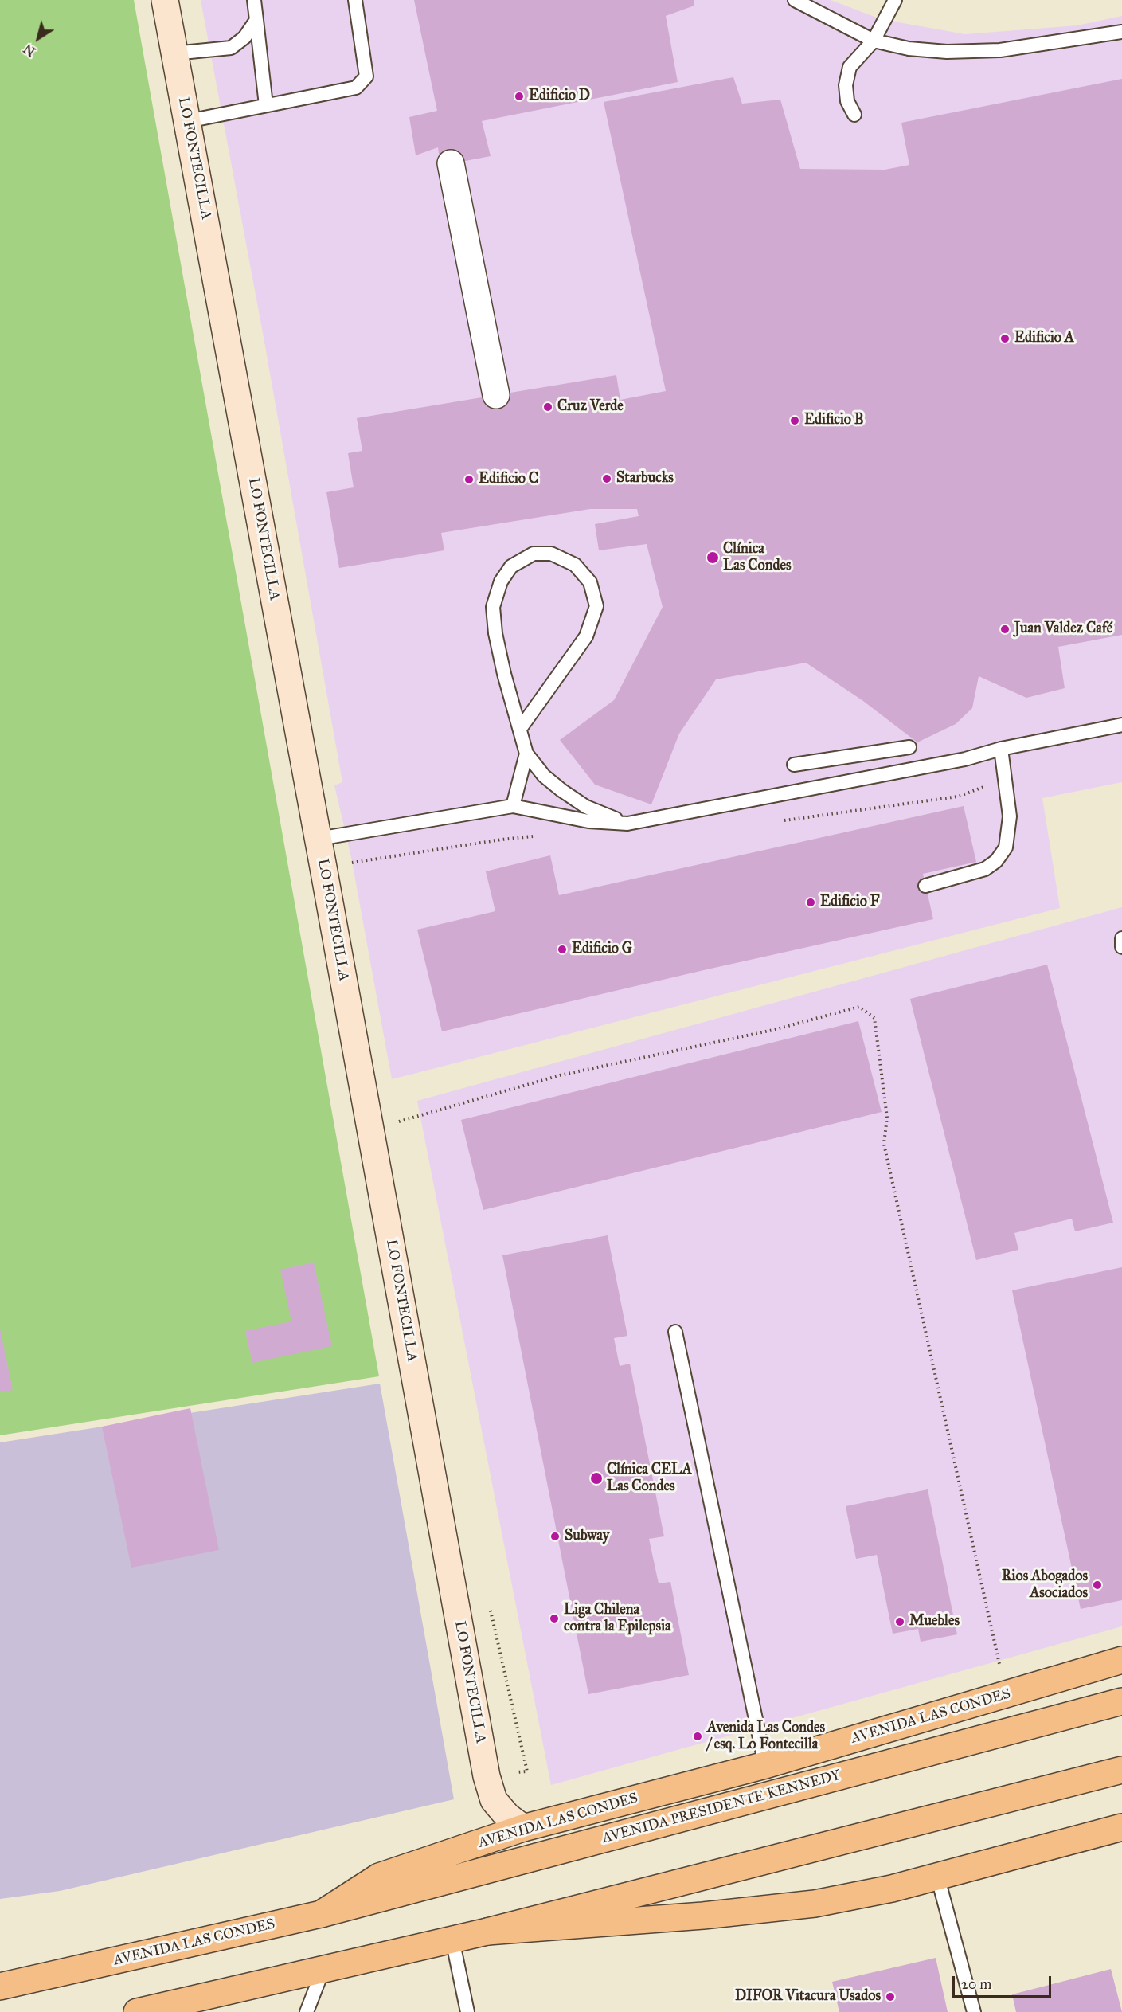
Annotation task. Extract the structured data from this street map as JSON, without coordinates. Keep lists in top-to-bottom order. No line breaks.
{"streets":{"main road":["AVENIDA LAS CONDES","AVENIDA PRESIDENTE KENNEDY"],"street":["LO FONTECILLA"]},"crossings":[["LO FONTECILLA","AVENIDA LAS CONDES"],["AVENIDA LAS CONDES","AVENIDA PRESIDENTE KENNEDY"]],"places":["Edificio D","Edificio A","Cruz Verde","Edificio B","Starbucks","Edificio C","Clínica Las Condes","Juan Valdez Café","Edificio F","Edificio G","Clínica CELA Las Condes","Subway","Rios Abogados Asociados","Liga Chilena contra la Epilepsia","Muebles","Avenida Las Condes / esq. Lo Fontecilla","DIFOR Vitacura Usados"],"scale_bar":"20 m","north":"bottom left"}
